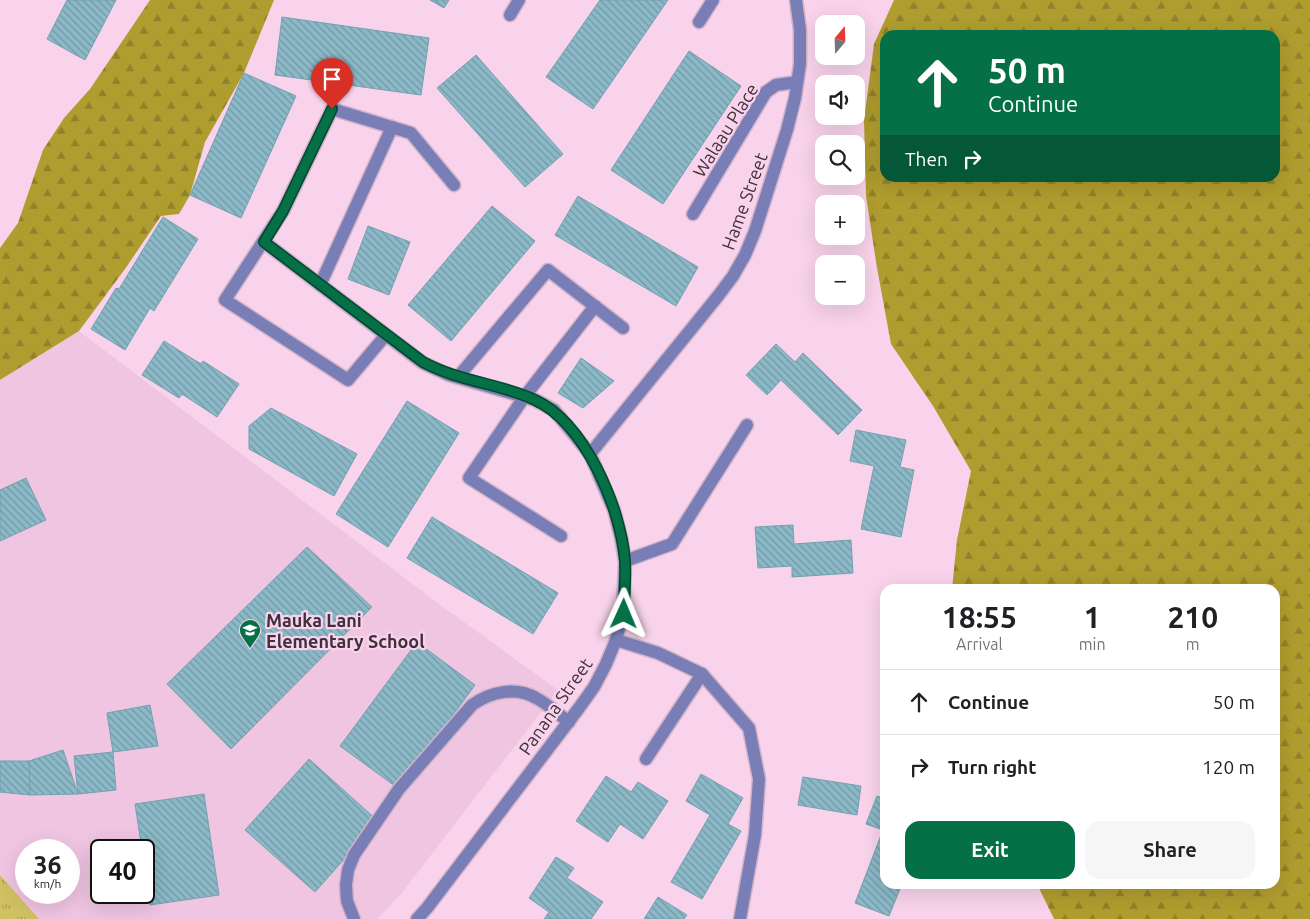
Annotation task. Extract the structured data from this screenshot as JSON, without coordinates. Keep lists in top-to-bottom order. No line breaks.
{"streets":{"street":["Walaau Place","Hame Street","Panana Street"]},"crossings":[["Walaau Place","Hame Street"],["Hame Street","Panana Street"]],"places":{"school or university":["Mauka Lani Elementary School"]},"north":"top","page":{"map_buttons":["+","−"],"turn":["50 m","Continue"],"then":"Then","eta":["18:55","Arrival","1","min","210","m"],"list":[{"name":"Continue","value":"50 m"},{"name":"Turn right","value":"120 m"}],"buttons":["Exit","Share"],"speed":"36 km/h","limit":"40"}}
